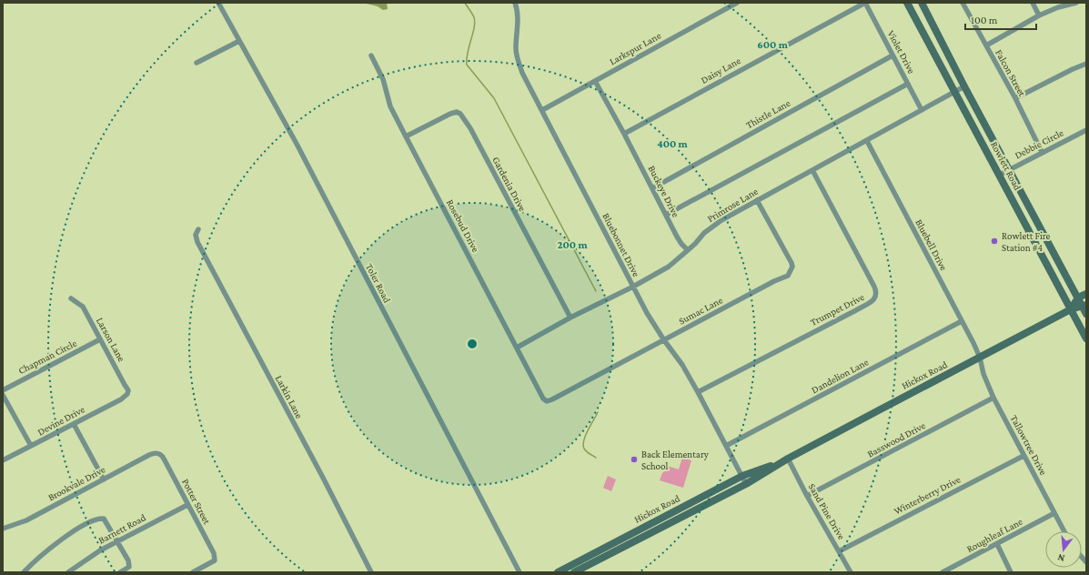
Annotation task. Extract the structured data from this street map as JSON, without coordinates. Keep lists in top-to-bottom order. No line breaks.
{"streets":{"street":["Larkspur Lane","Violet Drive","Daisy Lane","Falcon Street","Thistle Lane","Debbie Circle","Rowlett Road","Gardenia Drive","Buckeye Drive","Primrose Lane","Rosebud Drive","Bluebonnet Drive","Bluebell Drive","Toler Road","Trumpet Drive","Sumac Lane","Larson Lane","Chapman Circle","Hickox Road","Dandelion Lane","Larkin Lane","Devine Drive","Basswood Drive","Tallowtree Drive","Brookvale Drive","Winterberry Drive","Potter Street","Sand Pine Drive","Barnett Road","Roughleaf Lane"]},"crossings":[["Larkspur Lane","Buckeye Drive"],["Larkspur Lane","Bluebonnet Drive"],["Violet Drive","Daisy Lane"],["Violet Drive","Thistle Lane"],["Violet Drive","Primrose Lane"],["Daisy Lane","Buckeye Drive"],["Falcon Street","Debbie Circle"],["Thistle Lane","Buckeye Drive"],["Debbie Circle","Rowlett Road"],["Rowlett Road","Primrose Lane"],["Rowlett Road","Hickox Road"],["Gardenia Drive","Primrose Lane"],["Gardenia Drive","Rosebud Drive"],["Buckeye Drive","Primrose Lane"],["Primrose Lane","Rosebud Drive"],["Primrose Lane","Bluebonnet Drive"],["Primrose Lane","Bluebell Drive"],["Primrose Lane","Trumpet Drive"],["Primrose Lane","Sumac Lane"],["Rosebud Drive","Sumac Lane"],["Bluebonnet Drive","Trumpet Drive"],["Bluebonnet Drive","Sumac Lane"],["Bluebonnet Drive","Hickox Road"],["Bluebonnet Drive","Dandelion Lane"],["Bluebell Drive","Hickox Road"],["Bluebell Drive","Dandelion Lane"],["Bluebell Drive","Tallowtree Drive"],["Larson Lane","Chapman Circle"],["Larson Lane","Devine Drive"],["Hickox Road","Tallowtree Drive"],["Hickox Road","Sand Pine Drive"],["Basswood Drive","Tallowtree Drive"],["Basswood Drive","Sand Pine Drive"],["Tallowtree Drive","Winterberry Drive"],["Tallowtree Drive","Roughleaf Lane"],["Brookvale Drive","Potter Street"],["Winterberry Drive","Sand Pine Drive"],["Potter Street","Barnett Road"]],"places":["Rowlett Fire Station #4","Back Elementary School"],"scale_bar":"100 m","north":"bottom","rings":["600 m","400 m","200 m"]}
